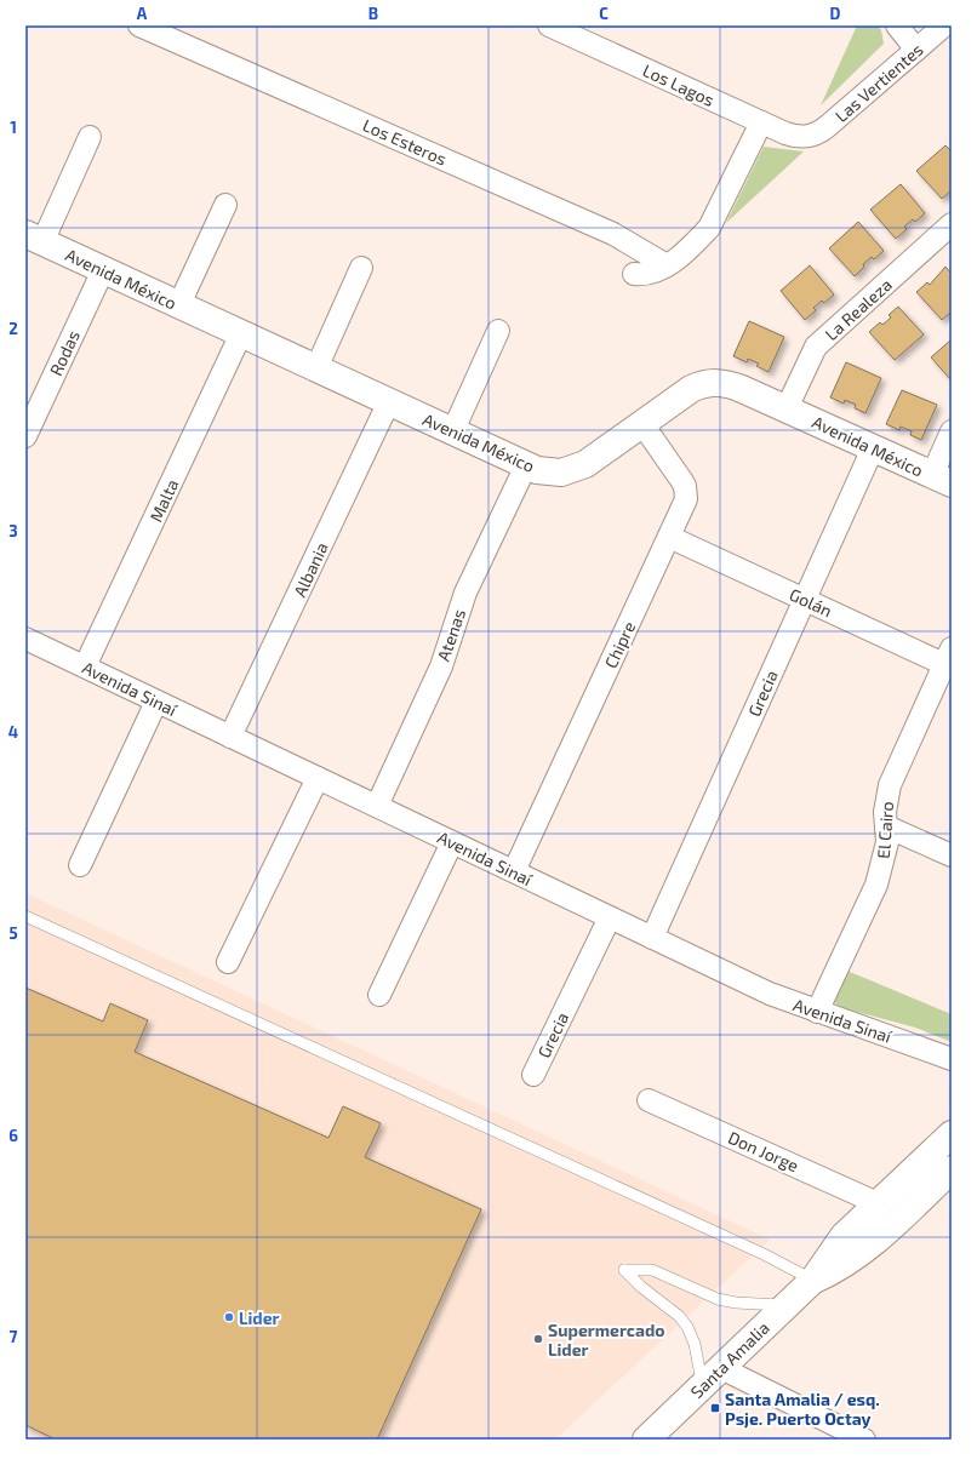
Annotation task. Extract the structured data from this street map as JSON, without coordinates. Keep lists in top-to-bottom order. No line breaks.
{"streets":{"street":["Las Vertientes","Los Lagos","Los Esteros","Avenida México","La Realeza","Rodas","Malta","Albania","Golán","Atenas","Chipre","Avenida Sinaí","Grecia","El Cairo","Don Jorge","Santa Amalia"]},"crossings":[["Las Vertientes","Los Lagos"],["Avenida México","La Realeza"],["Avenida México","Rodas"],["Avenida México","Malta"],["Avenida México","Albania"],["Avenida México","Atenas"],["Avenida México","Chipre"],["Avenida México","Grecia"],["Malta","Avenida Sinaí"],["Albania","Avenida Sinaí"],["Golán","Chipre"],["Golán","Grecia"],["Golán","El Cairo"],["Atenas","Avenida Sinaí"],["Chipre","Avenida Sinaí"],["Avenida Sinaí","Grecia"],["Avenida Sinaí","El Cairo"],["Don Jorge","Santa Amalia"]],"places":{"other":["Lider","Supermercado Lider"],"transit":["Santa Amalia / esq. Psje. Puerto Octay"]},"grid":{"columns":["A","B","C","D"],"rows":["1","2","3","4","5","6","7"]}}
